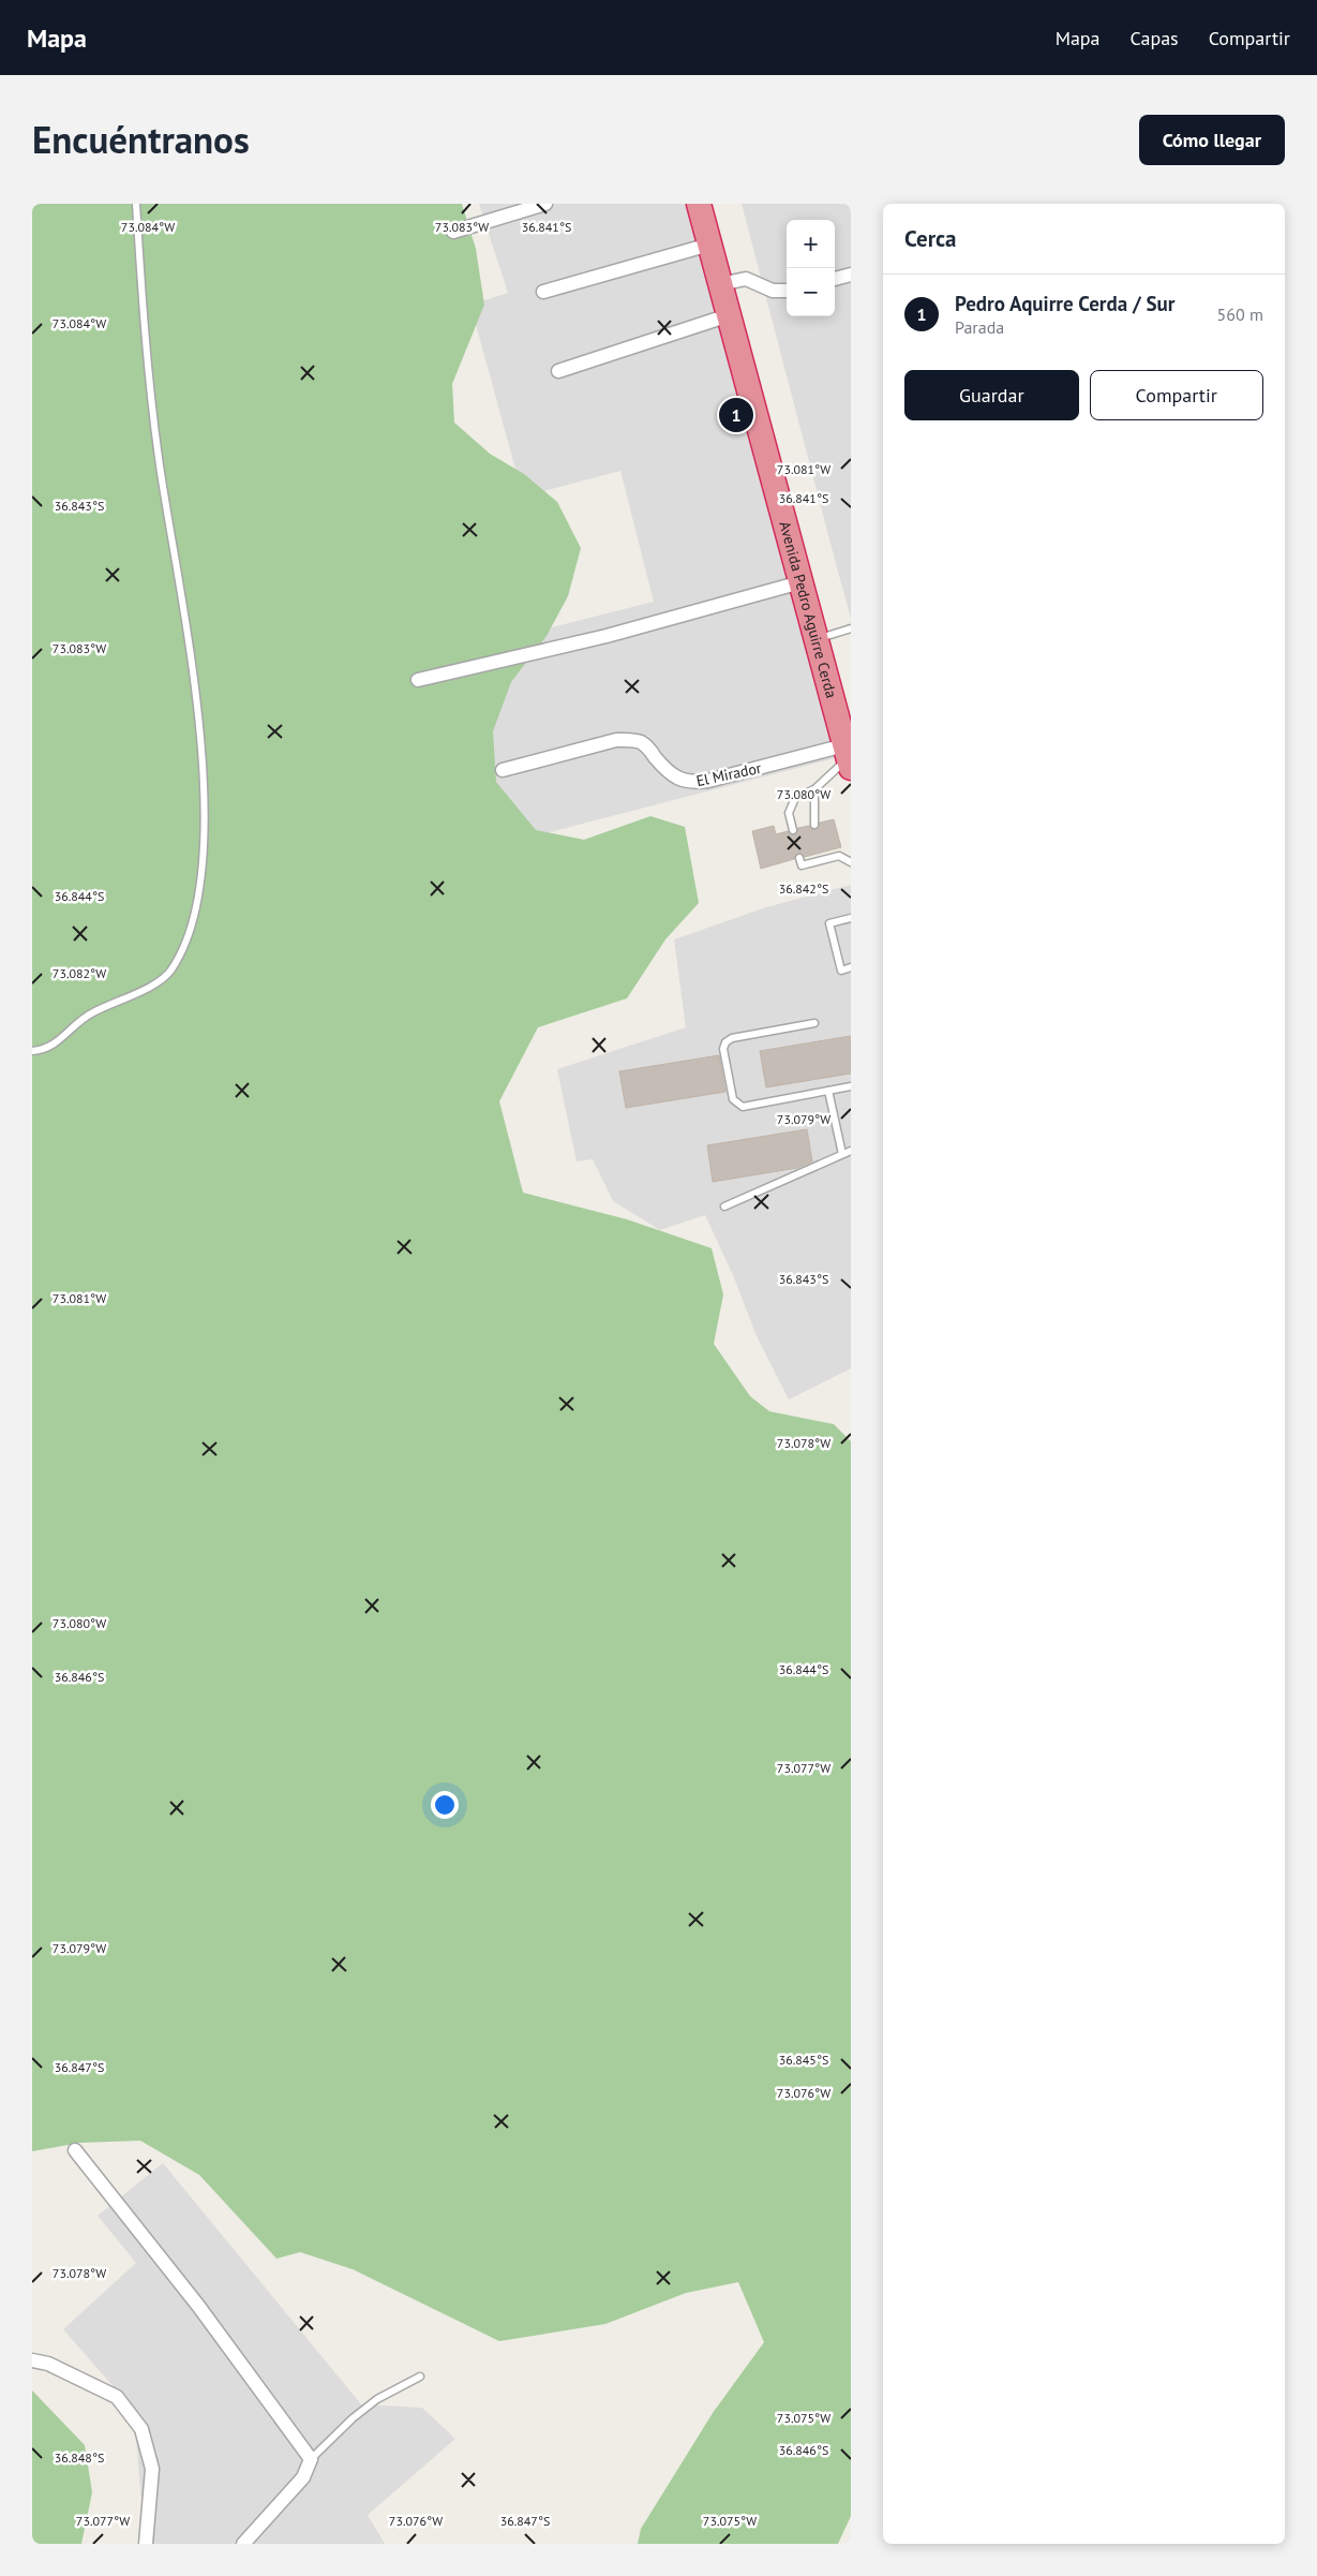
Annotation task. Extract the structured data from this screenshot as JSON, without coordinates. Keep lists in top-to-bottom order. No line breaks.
{"streets":{"highway":["Avenida Pedro Aguirre Cerda"],"street":["El Mirador"]},"crossings":[["Avenida Pedro Aguirre Cerda","El Mirador"]],"page":{"header":"Mapa","nav":["Mapa","Capas","Compartir"],"title":"Encuéntranos","buttons":["Cómo llegar",["Guardar","Compartir"]],"heading":"Cerca","map_buttons":["+","−"],"list":[{"mark":"1","name":"Pedro Aquirre Cerda / Sur","note":"Parada","value":"560 m"}],"pins":"1"},"coordinates":["36.841°S","73.084°W","73.083°W","73.081°W","36.843°S","73.080°W","36.842°S","36.844°S","73.082°W","73.079°W","73.078°W","36.846°S","73.077°W","36.845°S","36.847°S","73.076°W","73.075°W","36.848°S"]}
